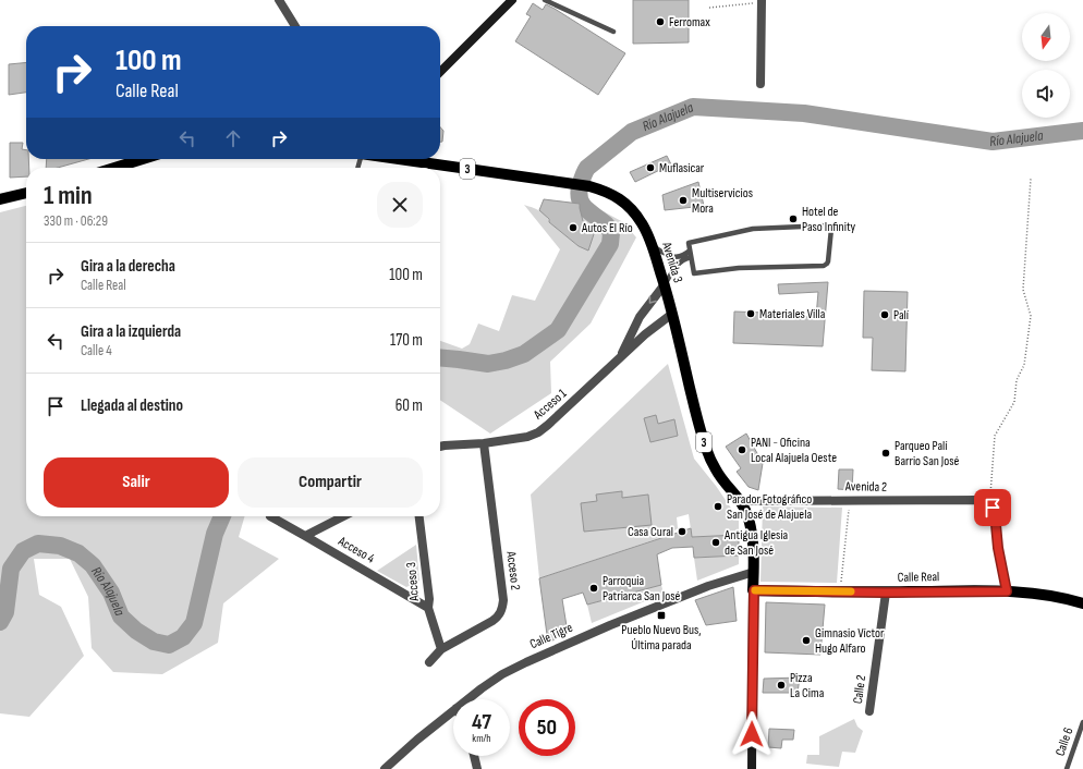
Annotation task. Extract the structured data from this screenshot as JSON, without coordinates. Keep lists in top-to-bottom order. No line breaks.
{"streets":{"main road":["3","Avenida 3","Calle Real"],"street":["Acceso 1","Avenida 2","Acceso 4","Acceso 2","Acceso 3","Calle Tigre","Calle 2"],"lane":["Calle 6"]},"crossings":[["Avenida 3","Acceso 1"],["Avenida 3","Avenida 2"],["Avenida 3","Calle Real"],["Avenida 3","Calle Tigre"],["Acceso 1","Acceso 2"],["Acceso 4","Acceso 3"],["Acceso 2","Acceso 3"],["Calle Real","Calle 2"]],"water":["Río Alajuela"],"places":{"other":["Ferromax","Muflasicar","Multiservicios Mora","Hotel de Paso Infinity","Autos El Río","Materiales Villa","Palí","PANI - Oficina Local Alajuela Oeste","Parqueo Palí Barrio San José","Parador Fotográfico San José de Alajuela","Casa Cural","Antigua Iglesia de San José","Parroquia Patriarca San José","Gimnasio Víctor Hugo Alfaro","Pizza La Cima"],"transit":["Pueblo Nuevo Bus, Última parada"]},"north":"bottom","page":{"turn":["100 m","Calle Real"],"heading":["1 min","330 m · 06:29"],"list":[{"name":"Gira a la derecha","note":"Calle Real","value":"100 m"},{"name":"Gira a la izquierda","note":"Calle 4","value":"170 m"},{"name":"Llegada al destino","value":"60 m"}],"buttons":["Salir","Compartir"],"speed":"47 km/h","limit":"50"}}
